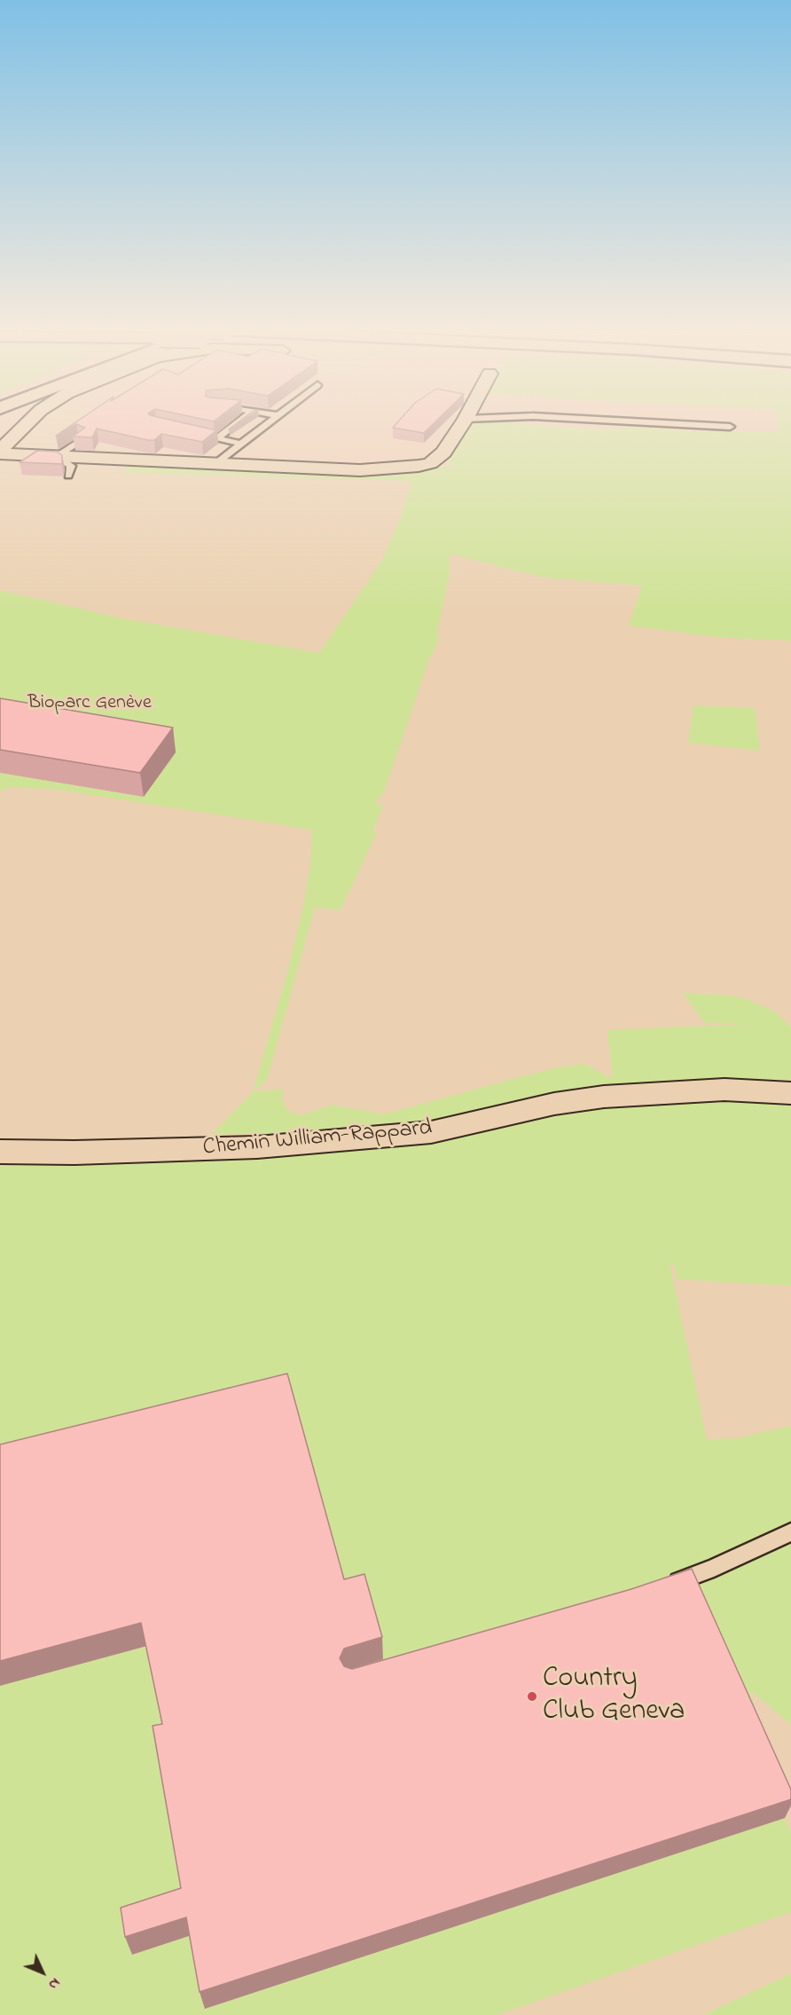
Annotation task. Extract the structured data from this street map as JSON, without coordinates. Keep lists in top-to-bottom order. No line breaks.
{"streets":{"street":["Chemin William-Rappard"]},"parks":["Bioparc Genève"],"places":["Country Club Geneva"],"north":"bottom right"}
